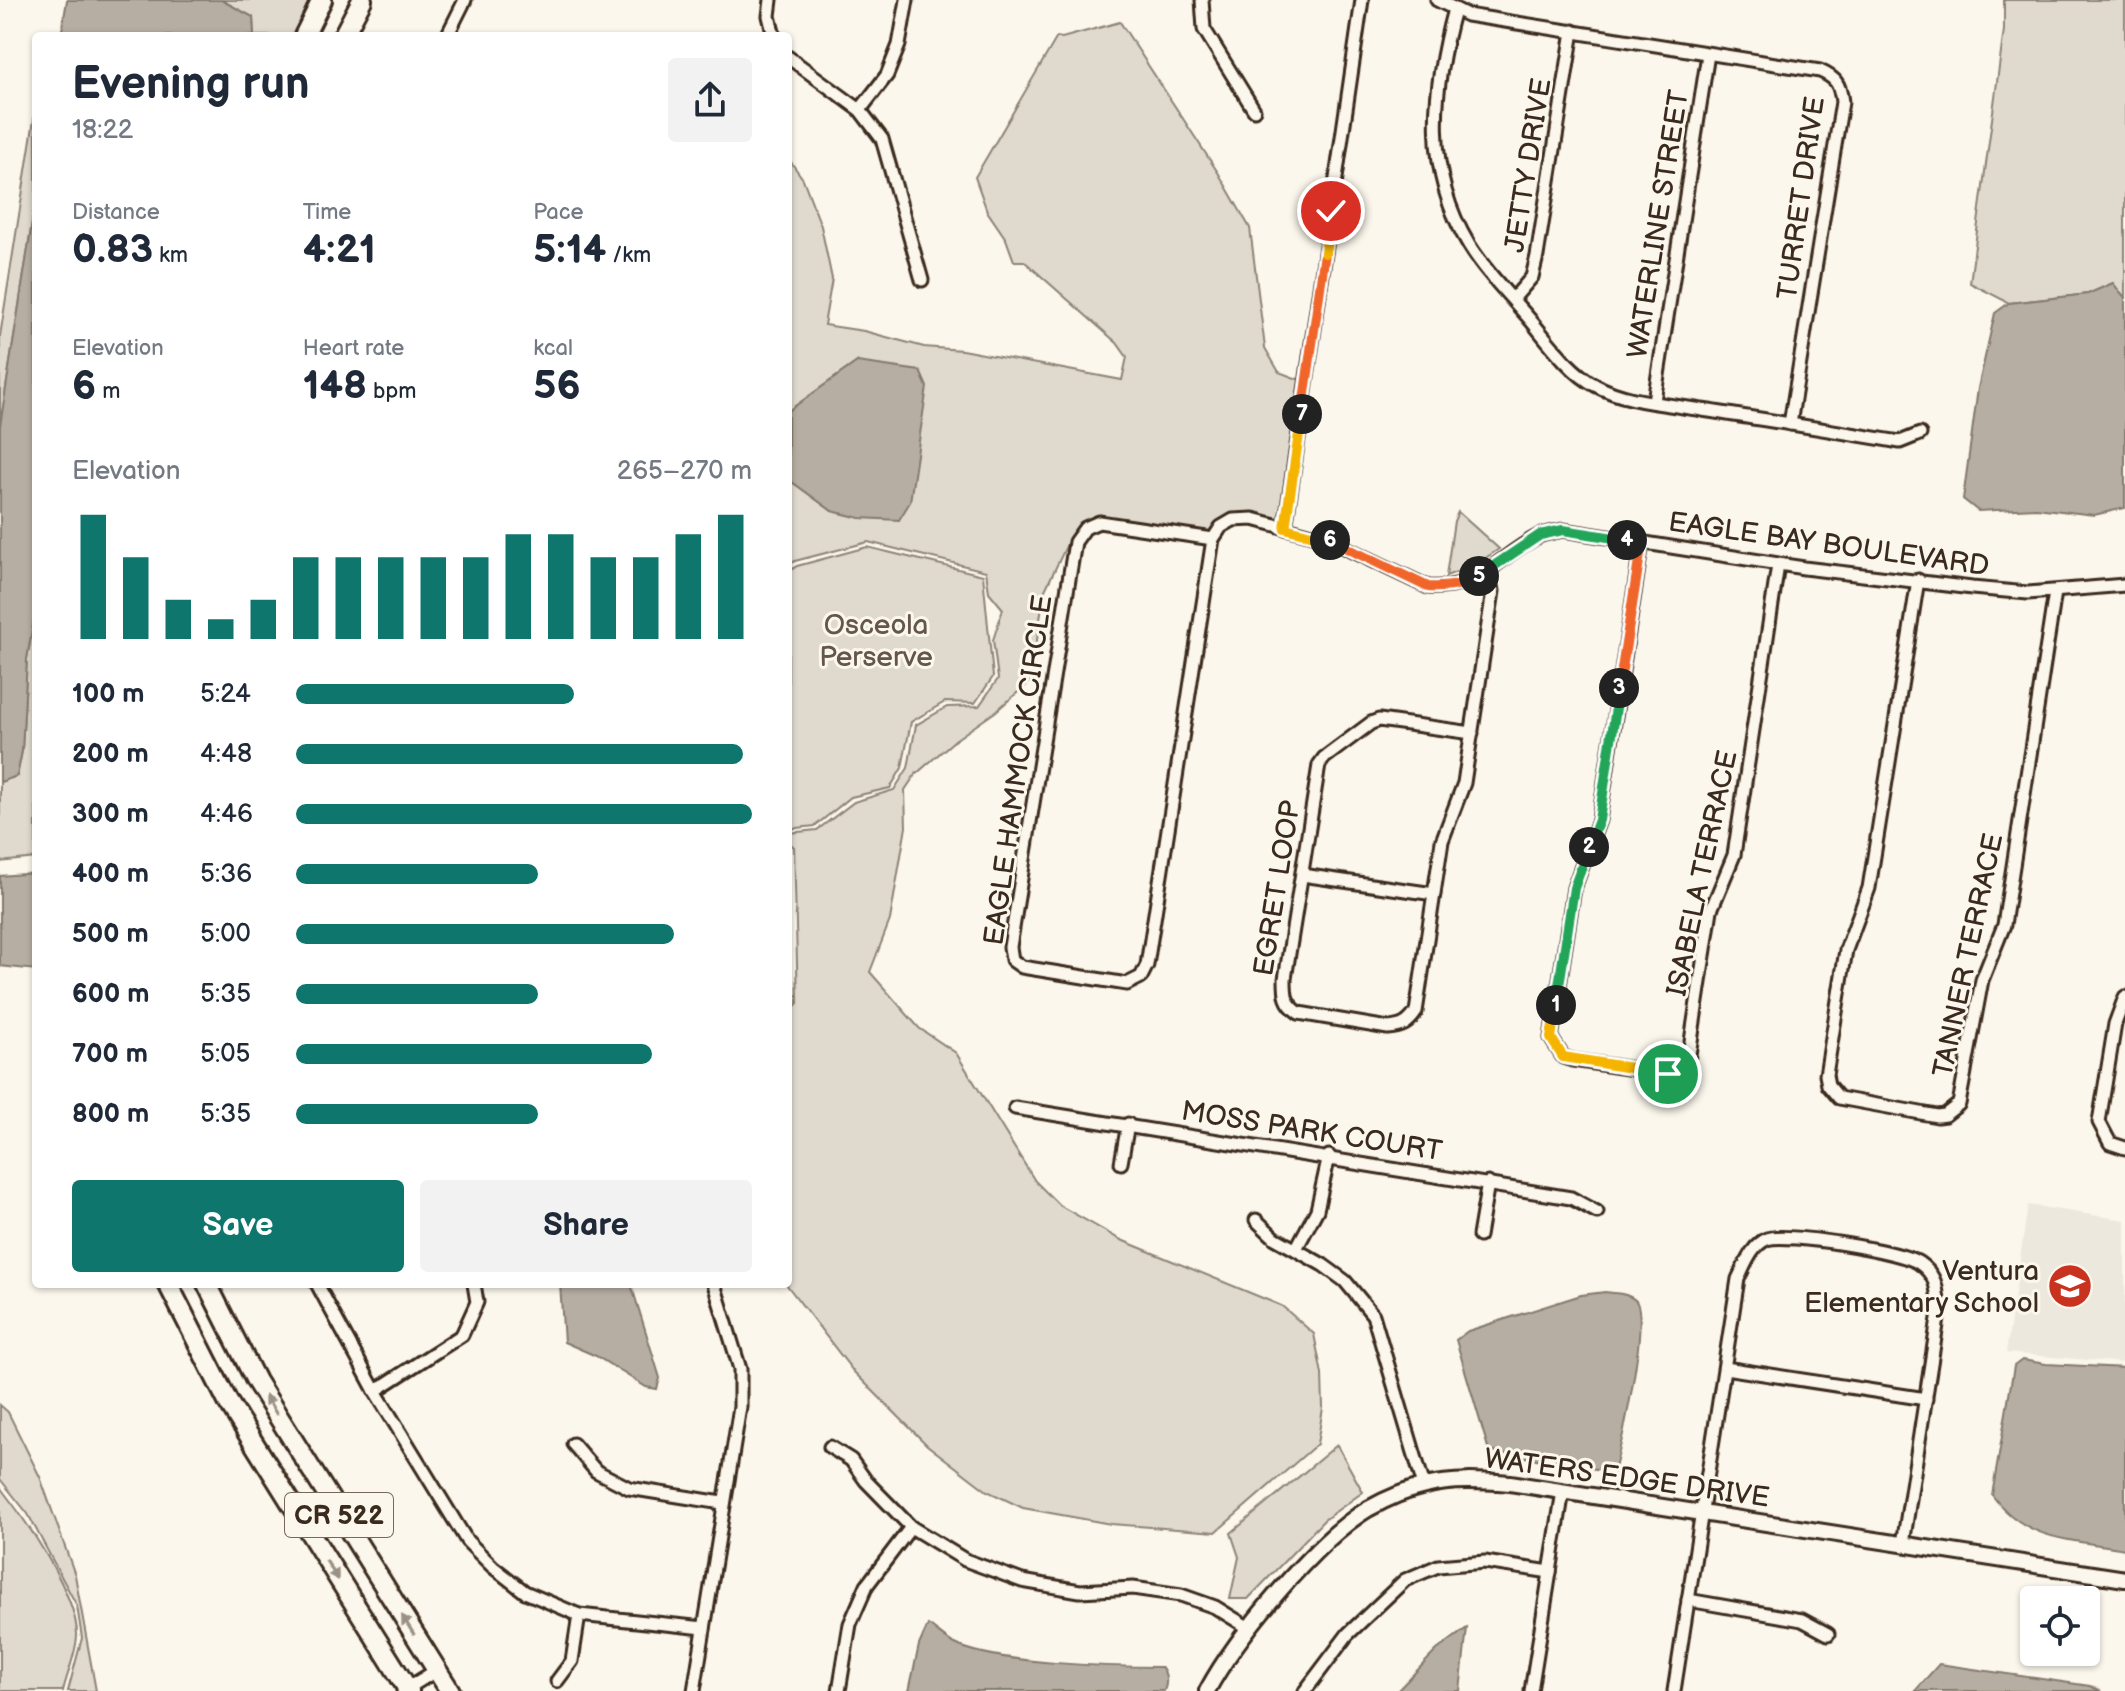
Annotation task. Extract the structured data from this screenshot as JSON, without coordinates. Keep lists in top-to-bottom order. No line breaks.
{"streets":{"main road":["CR 522"],"street":["JETTY DRIVE","TURRET DRIVE","WATERLINE STREET","EAGLE BAY BOULEVARD","EAGLE HAMMOCK CIRCLE","ISABELA TERRACE","EGRET LOOP","TANNER TERRACE","MOSS PARK COURT","WATERS EDGE DRIVE"]},"crossings":[["JETTY DRIVE","TURRET DRIVE"],["TURRET DRIVE","WATERLINE STREET"],["EAGLE BAY BOULEVARD","ISABELA TERRACE"],["EAGLE BAY BOULEVARD","EGRET LOOP"],["EAGLE BAY BOULEVARD","TANNER TERRACE"]],"parks":["Osceola Perserve"],"places":{"school or university":["Ventura Elementary School"]},"page":{"heading":["Evening run","18:22"],"stats":[["Distance","0.83 km"],["Time","4:21"],["Pace","5:14 /km"],["Elevation","6 m"],["Heart rate","148 bpm"],["kcal","56"]],"pins":["7","4","6","5","3","2","1"],"chart":["Elevation","265–270 m"],"list":[{"name":"100 m","note":"5:24"},{"name":"200 m","note":"4:48"},{"name":"300 m","note":"4:46"},{"name":"400 m","note":"5:36"},{"name":"500 m","note":"5:00"},{"name":"600 m","note":"5:35"},{"name":"700 m","note":"5:05"},{"name":"800 m","note":"5:35"}],"buttons":["Save","Share"]}}
